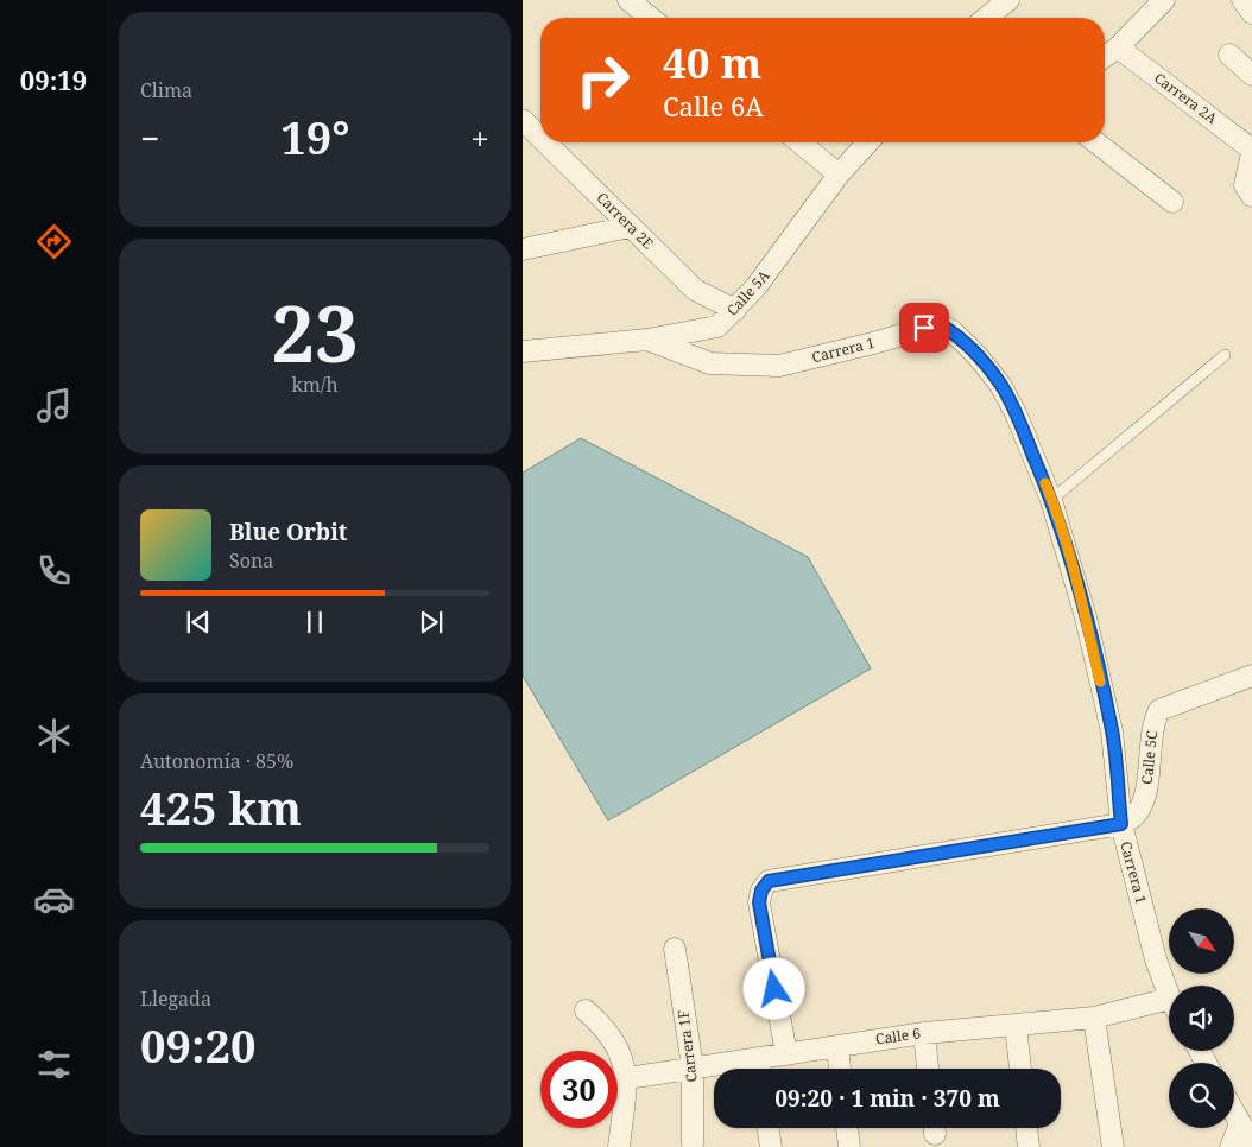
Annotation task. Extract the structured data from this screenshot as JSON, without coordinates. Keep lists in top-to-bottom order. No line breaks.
{"streets":{"street":["Carrera 2A","Carrera 2E","Calle 5A","Carrera 1","Calle 5C","Calle 6","Carrera 1F"]},"crossings":[["Carrera 2E","Calle 5A"],["Calle 5A","Carrera 1"],["Carrera 1","Calle 5C"],["Calle 6","Carrera 1F"]],"north":"bottom right","page":{"tabs":"09:19","tile":["Clima",["23","km/h"],["Autonomía · 85%","425 km"],["Llegada","09:20"]],"turn":["40 m","Calle 6A"],"heat":["−","19°","+"],"song":["Blue Orbit","Sona"],"limit":"30","trip":"09:20 · 1 min · 370 m"}}
